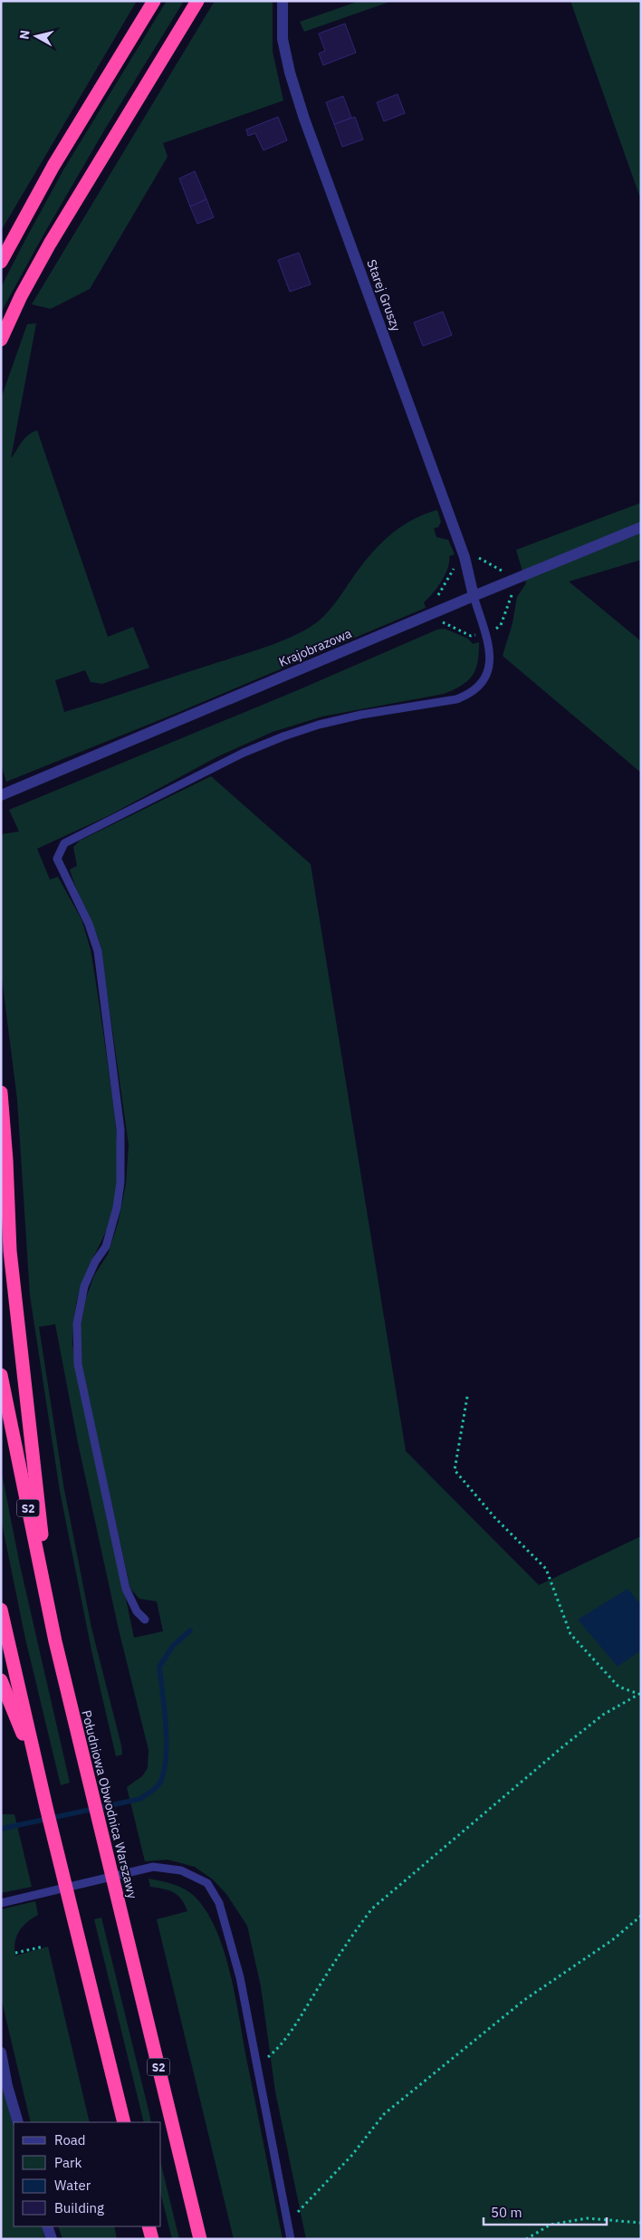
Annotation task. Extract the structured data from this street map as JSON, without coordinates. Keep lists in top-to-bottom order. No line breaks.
{"streets":{"highway":["S2","Południowa Obwodnica Warszawy"],"street":["Starej Gruszy","Krajobrazowa"]},"crossings":[["Starej Gruszy","Krajobrazowa"]],"legend":["Road","Park","Water","Building"],"scale_bar":"50 m","north":"left"}
